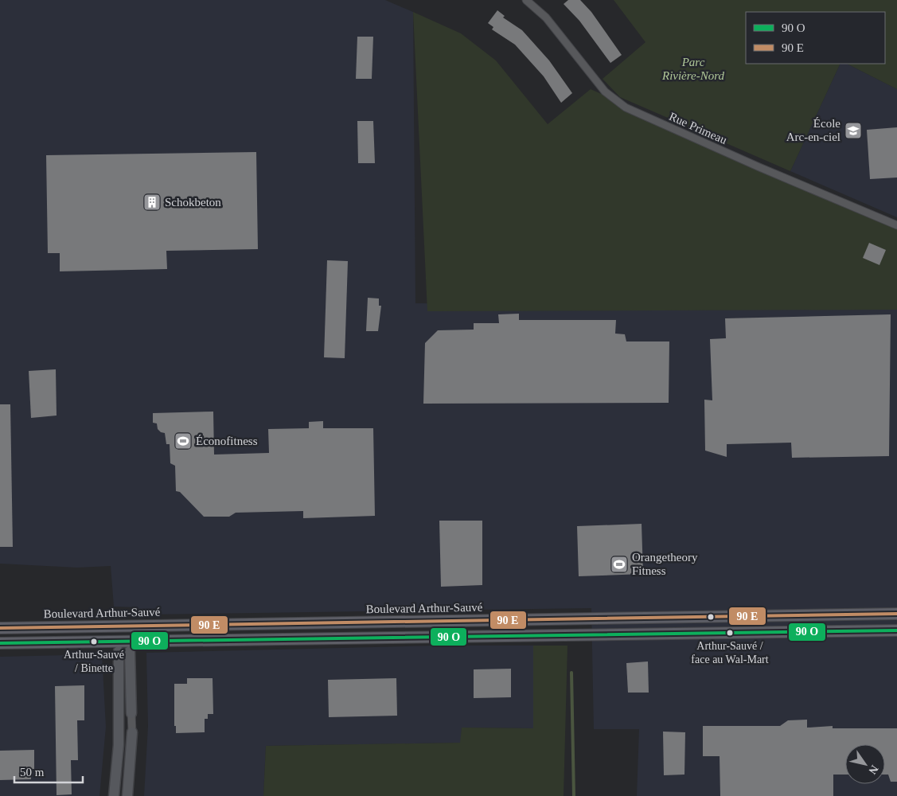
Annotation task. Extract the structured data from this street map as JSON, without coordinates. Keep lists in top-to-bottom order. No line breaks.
{"streets":{"main road":["Boulevard Arthur-Sauvé"],"street":["Rue Primeau"]},"parks":["Parc Rivière-Nord"],"places":{"school or university":["École Arc-en-ciel"],"building":["Schokbeton"],"sports":["Éconofitness","Orangetheory Fitness"],"other":["Arthur-Sauvé / face au Wal-Mart","Arthur-Sauvé / Binette"]},"legend":["90 O","90 E"],"scale_bar":"50 m","north":"bottom right"}
